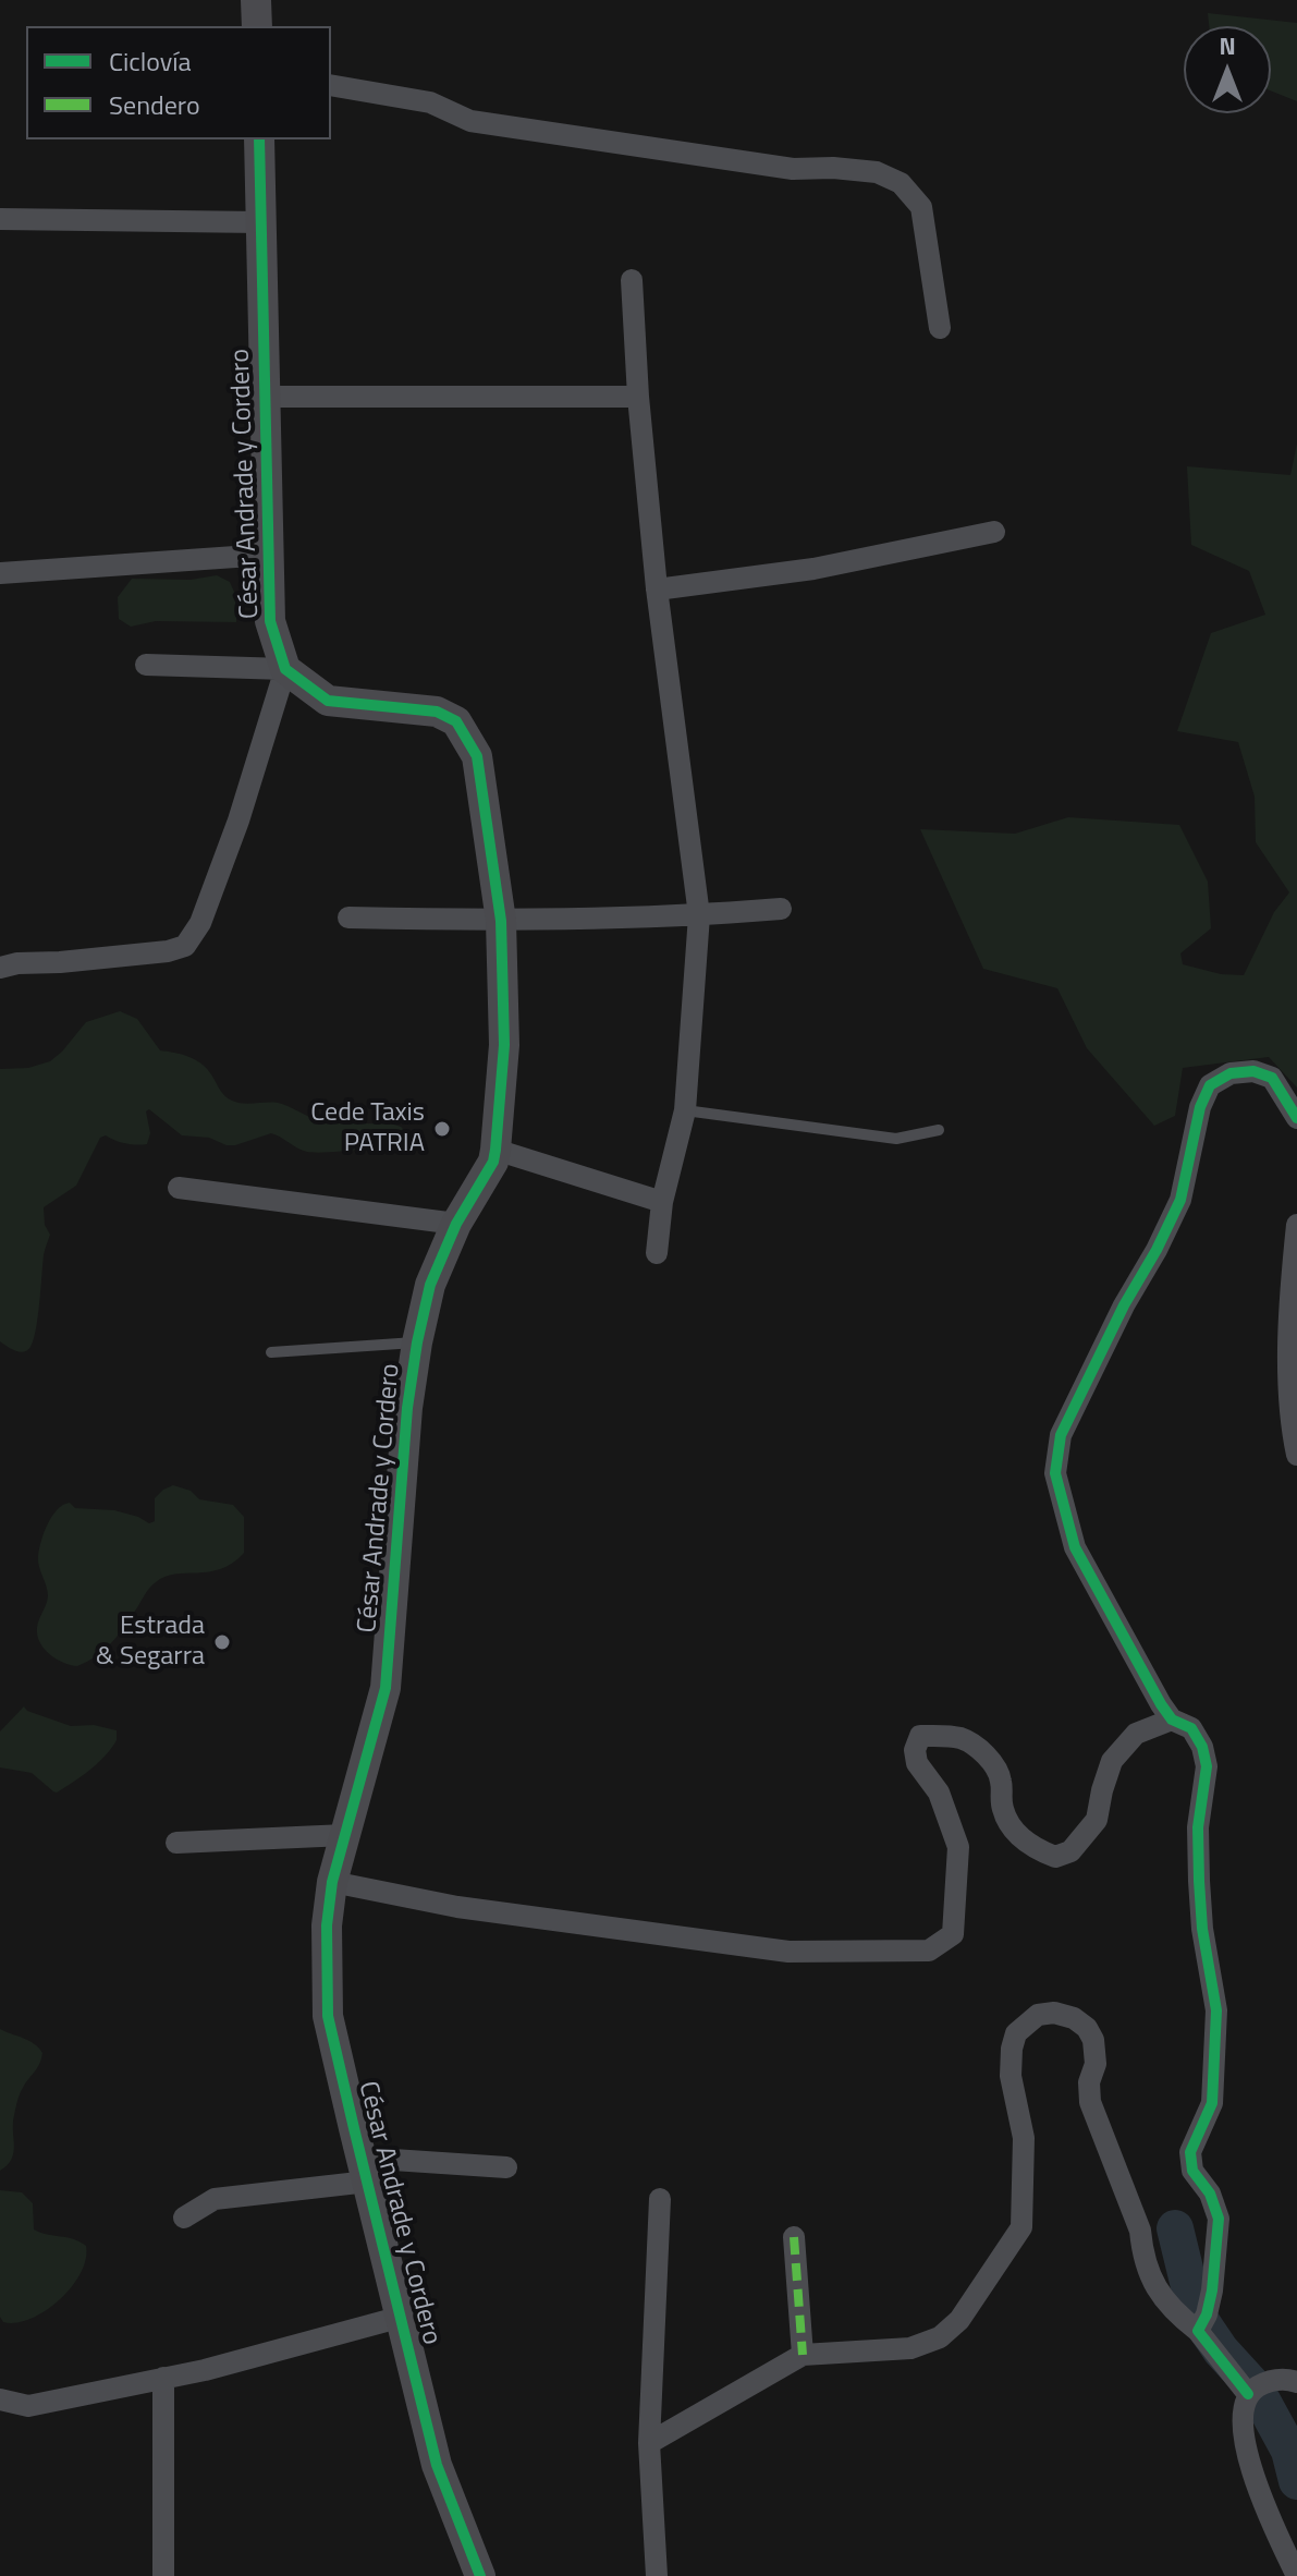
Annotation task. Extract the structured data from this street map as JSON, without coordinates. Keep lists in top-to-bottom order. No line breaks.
{"streets":{"street":["César Andrade y Cordero"]},"places":["Cede Taxis PATRIA","Estrada & Segarra"],"legend":["Ciclovía","Sendero"],"north":"top"}
